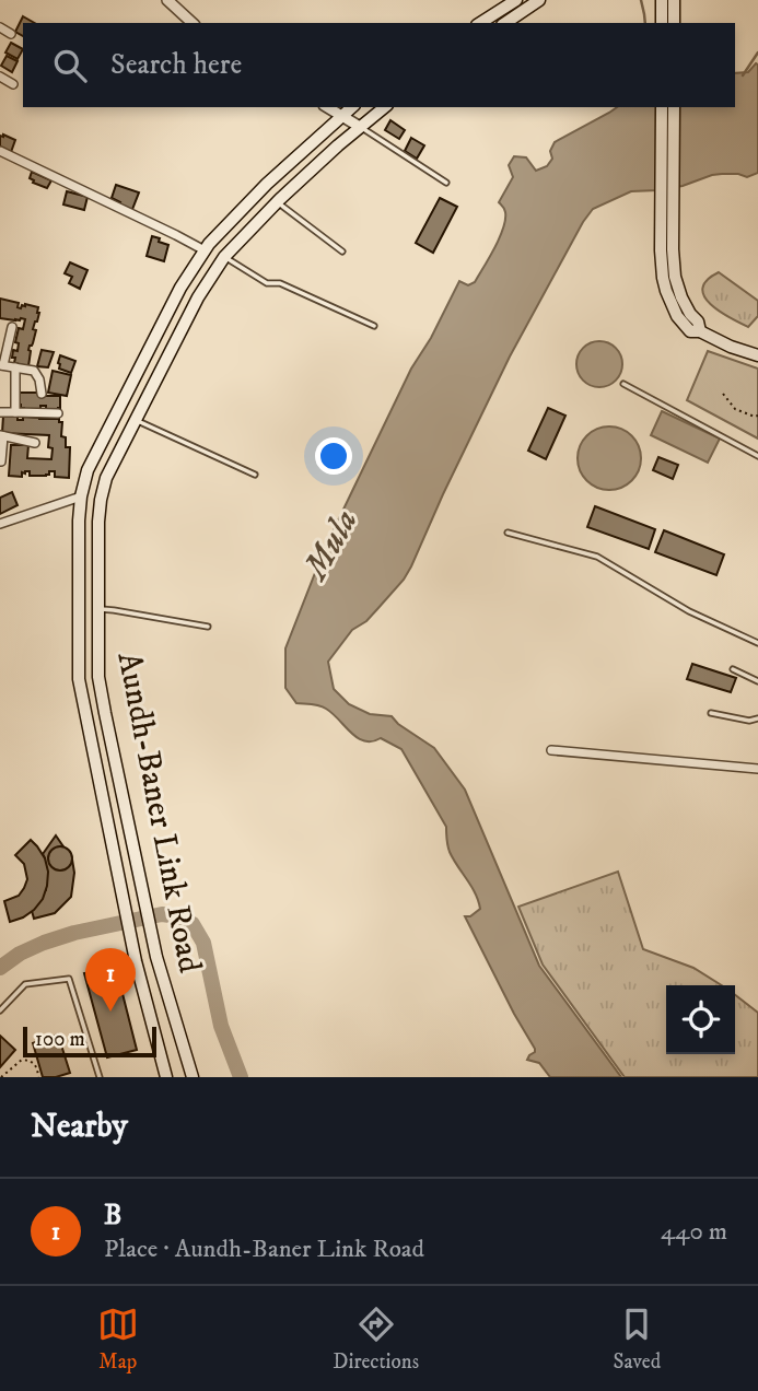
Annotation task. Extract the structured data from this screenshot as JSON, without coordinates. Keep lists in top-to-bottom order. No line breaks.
{"streets":{"main road":["Aundh-Baner Link Road"]},"water":["Mula"],"scale_bar":"100 m","page":{"search":"Search here","pins":"1","scale":"100 m","heading":"Nearby","list":[{"mark":"1","name":"B","note":"Place · Aundh-Baner Link Road","value":"440 m"}],"nav":["Map","Directions","Saved"]}}
